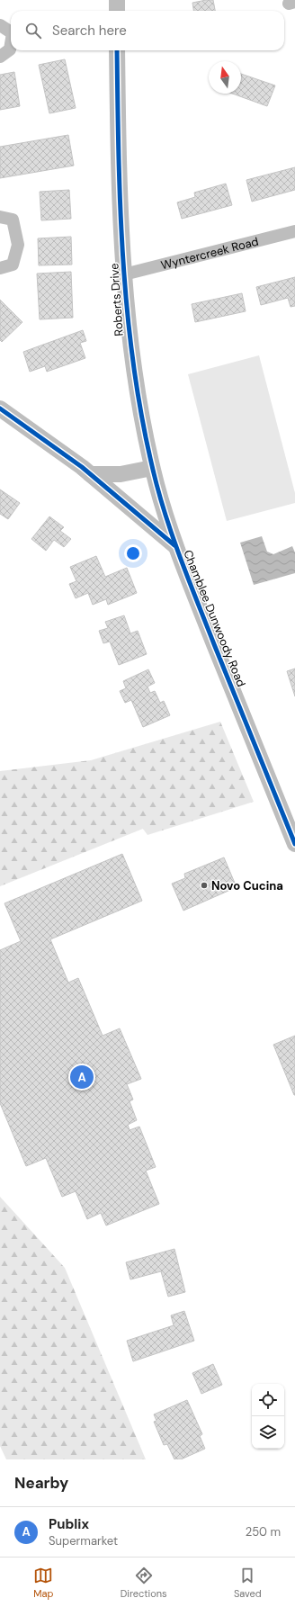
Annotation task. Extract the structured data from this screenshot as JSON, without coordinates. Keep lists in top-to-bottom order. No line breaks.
{"streets":{"street":["Wyntercreek Road","Roberts Drive","Chamblee Dunwoody Road"]},"crossings":[["Wyntercreek Road","Roberts Drive"],["Roberts Drive","Chamblee Dunwoody Road"]],"places":["Novo Cucina"],"north":"top","page":{"search":"Search here","pins":"A","heading":"Nearby","list":[{"mark":"A","name":"Publix","note":"Supermarket","value":"250 m"}],"nav":["Map","Directions","Saved"]}}
